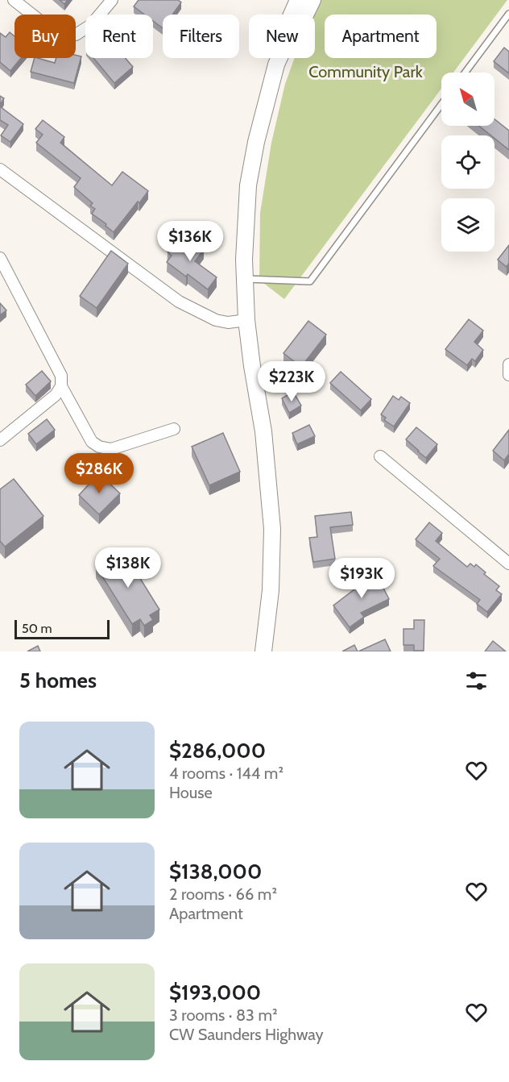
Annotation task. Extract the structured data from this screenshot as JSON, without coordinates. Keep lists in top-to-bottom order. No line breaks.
{"parks":["Community Park"],"scale_bar":"50 m","north":"top left","page":{"chip":["Buy","Rent","Filters","New","Apartment"],"price":["$136K","$223K","$286K","$138K","$193K"],"scale":"50 m","heading":"5 homes","list":[{"name":"$286,000","note":"4 rooms · 144 m² · House"},{"name":"$138,000","note":"2 rooms · 66 m² · Apartment"},{"name":"$193,000","note":"3 rooms · 83 m² · CW Saunders Highway"}]}}
